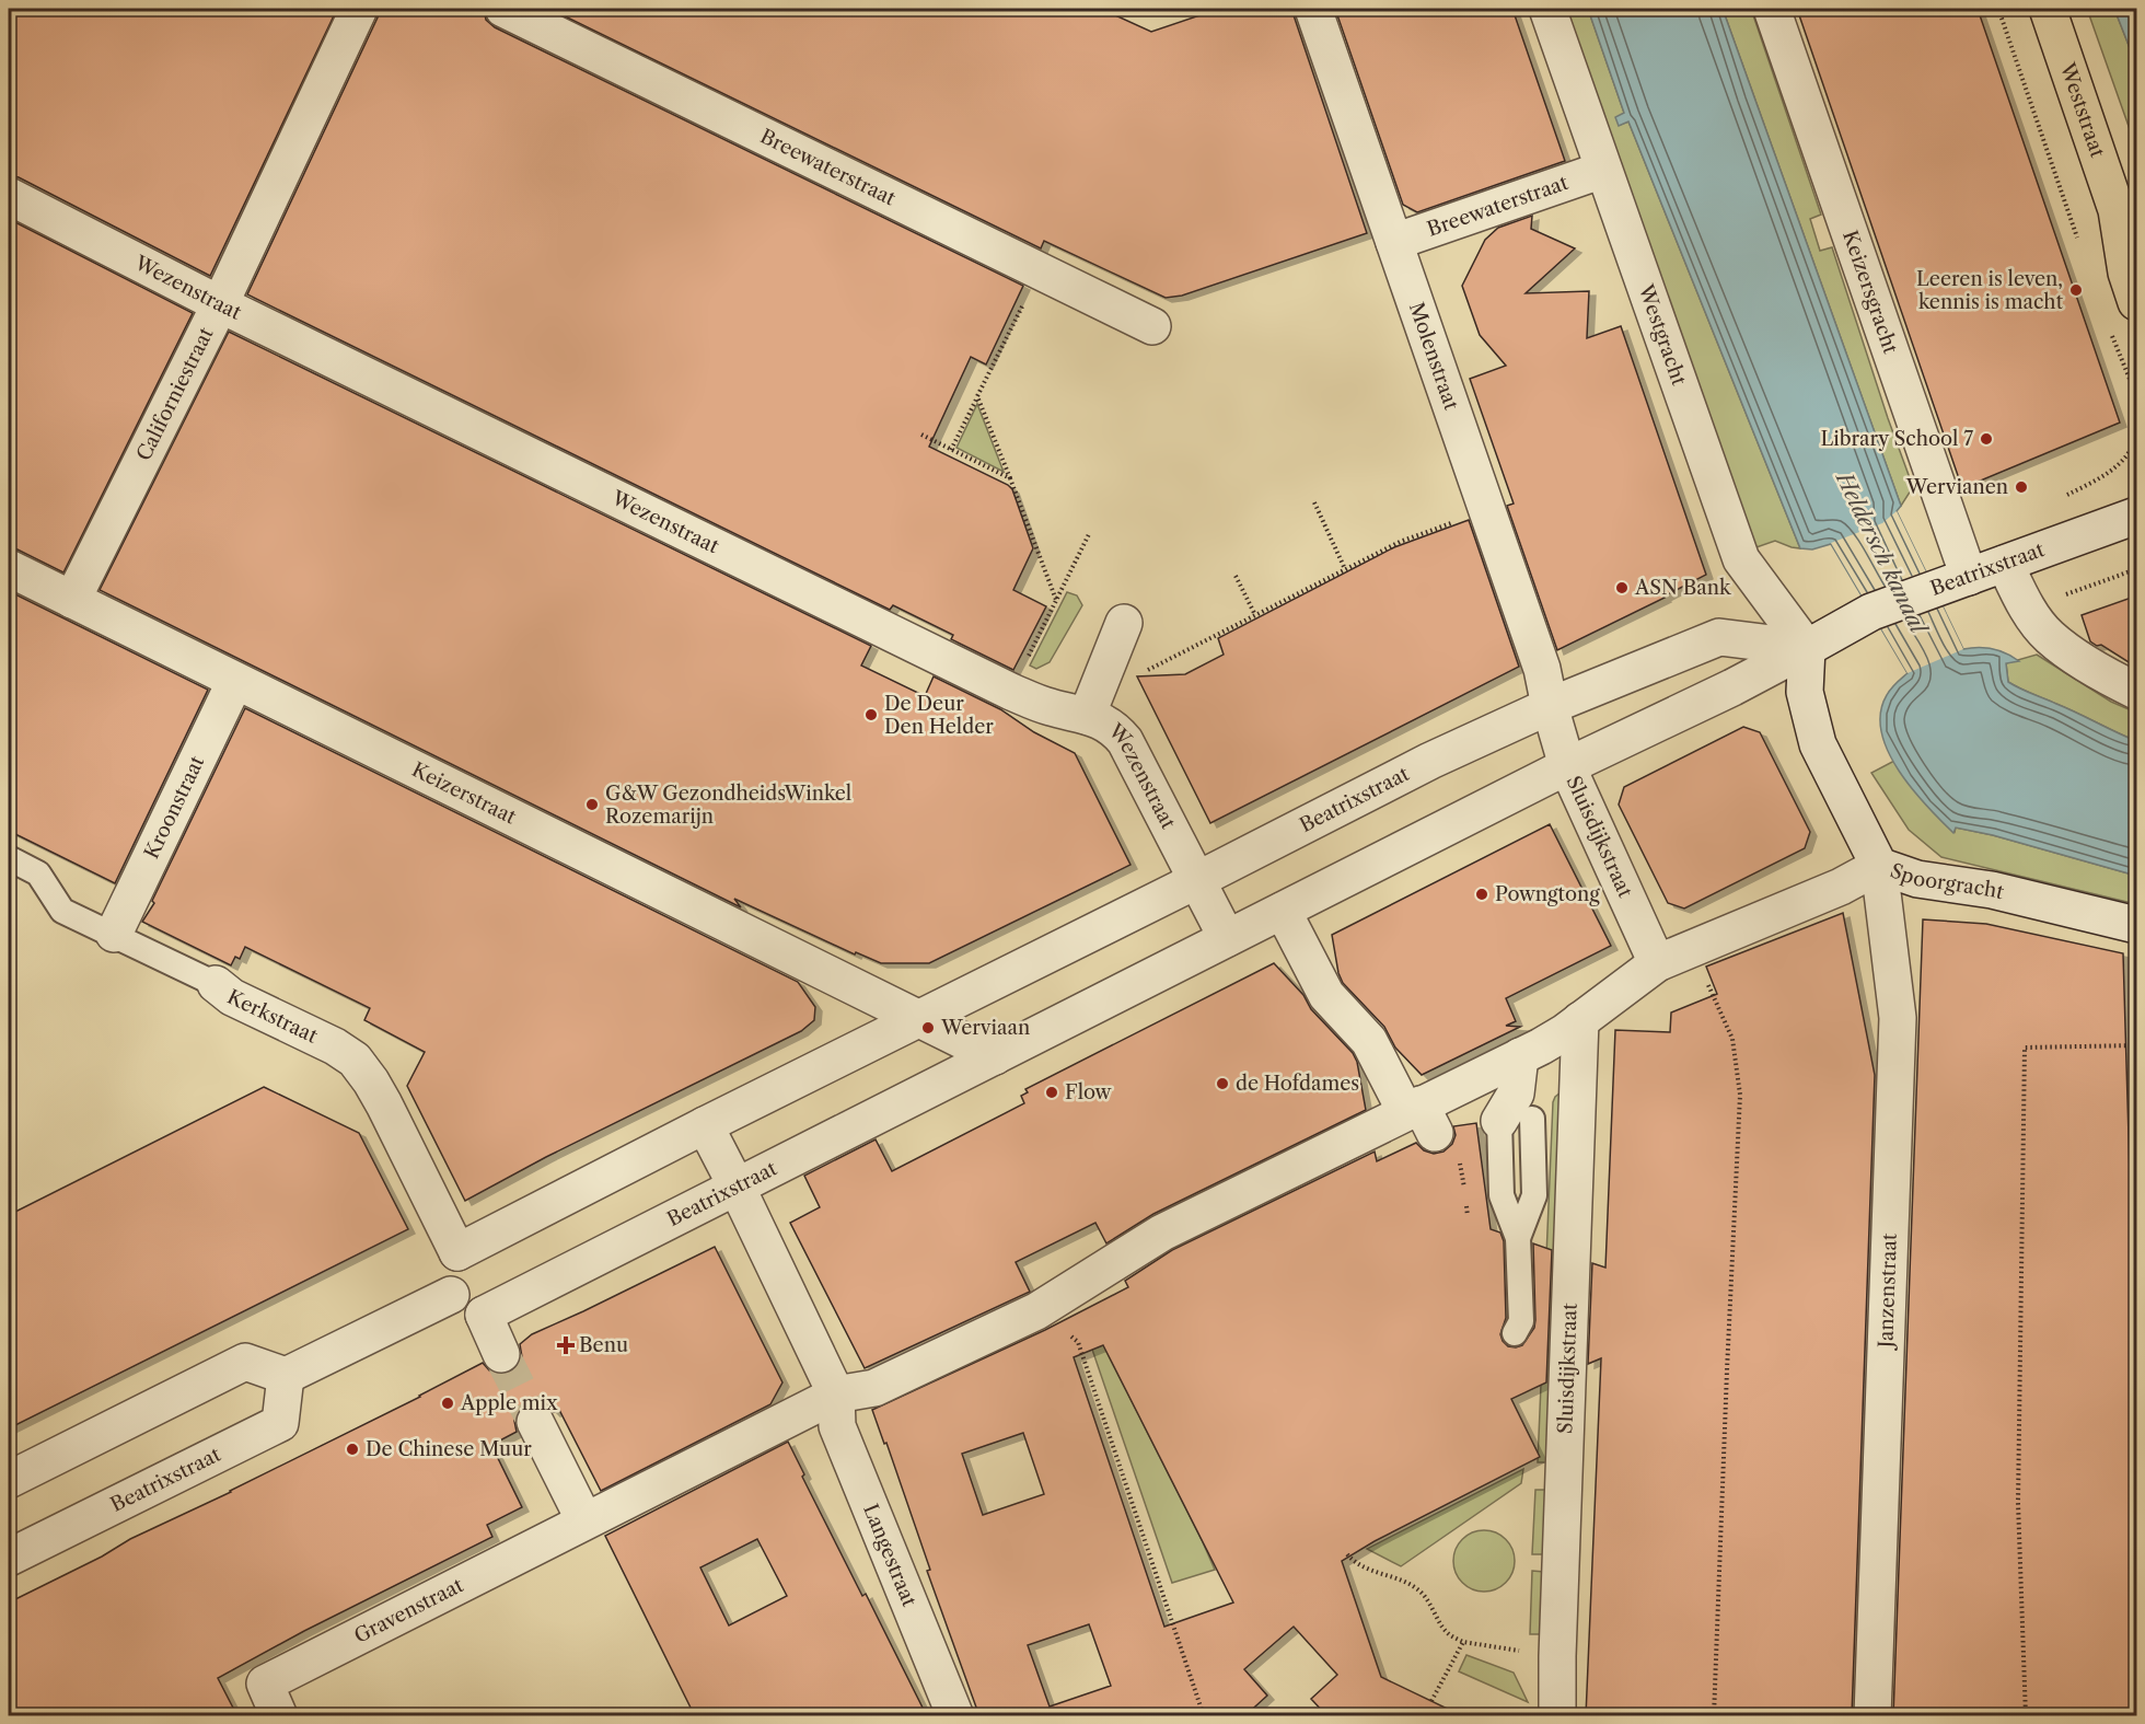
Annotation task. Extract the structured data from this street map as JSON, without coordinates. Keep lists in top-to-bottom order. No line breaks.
{"streets":{"main road":["Weststraat"],"street":["Breewaterstraat","Wezenstraat","Keizersgracht","Westgracht","Molenstraat","Californiestraat","Beatrixstraat","Keizerstraat","Kroonstraat","Sluisdijkstraat","Spoorgracht","Kerkstraat","Janzenstraat","Langestraat","Gravenstraat"]},"crossings":[["Breewaterstraat","Westgracht"],["Breewaterstraat","Molenstraat"],["Wezenstraat","Californiestraat"],["Wezenstraat","Beatrixstraat"],["Keizersgracht","Beatrixstraat"],["Westgracht","Beatrixstraat"],["Westgracht","Spoorgracht"],["Molenstraat","Beatrixstraat"],["Molenstraat","Sluisdijkstraat"],["Californiestraat","Keizerstraat"],["Beatrixstraat","Keizerstraat"],["Beatrixstraat","Sluisdijkstraat"],["Beatrixstraat","Spoorgracht"],["Beatrixstraat","Kerkstraat"],["Beatrixstraat","Langestraat"],["Keizerstraat","Kroonstraat"],["Kroonstraat","Kerkstraat"],["Spoorgracht","Janzenstraat"],["Langestraat","Gravenstraat"]],"water":["Heldersch kanaal"],"places":{"other":["Leeren is leven, kennis is macht","Library School 7","Wervianen","ASN Bank","De Deur Den Helder","G&W GezondheidsWinkel Rozemarijn","Powngtong","Werviaan","de Hofdames","Flow","Apple mix","De Chinese Muur"],"health":["Benu"]}}
